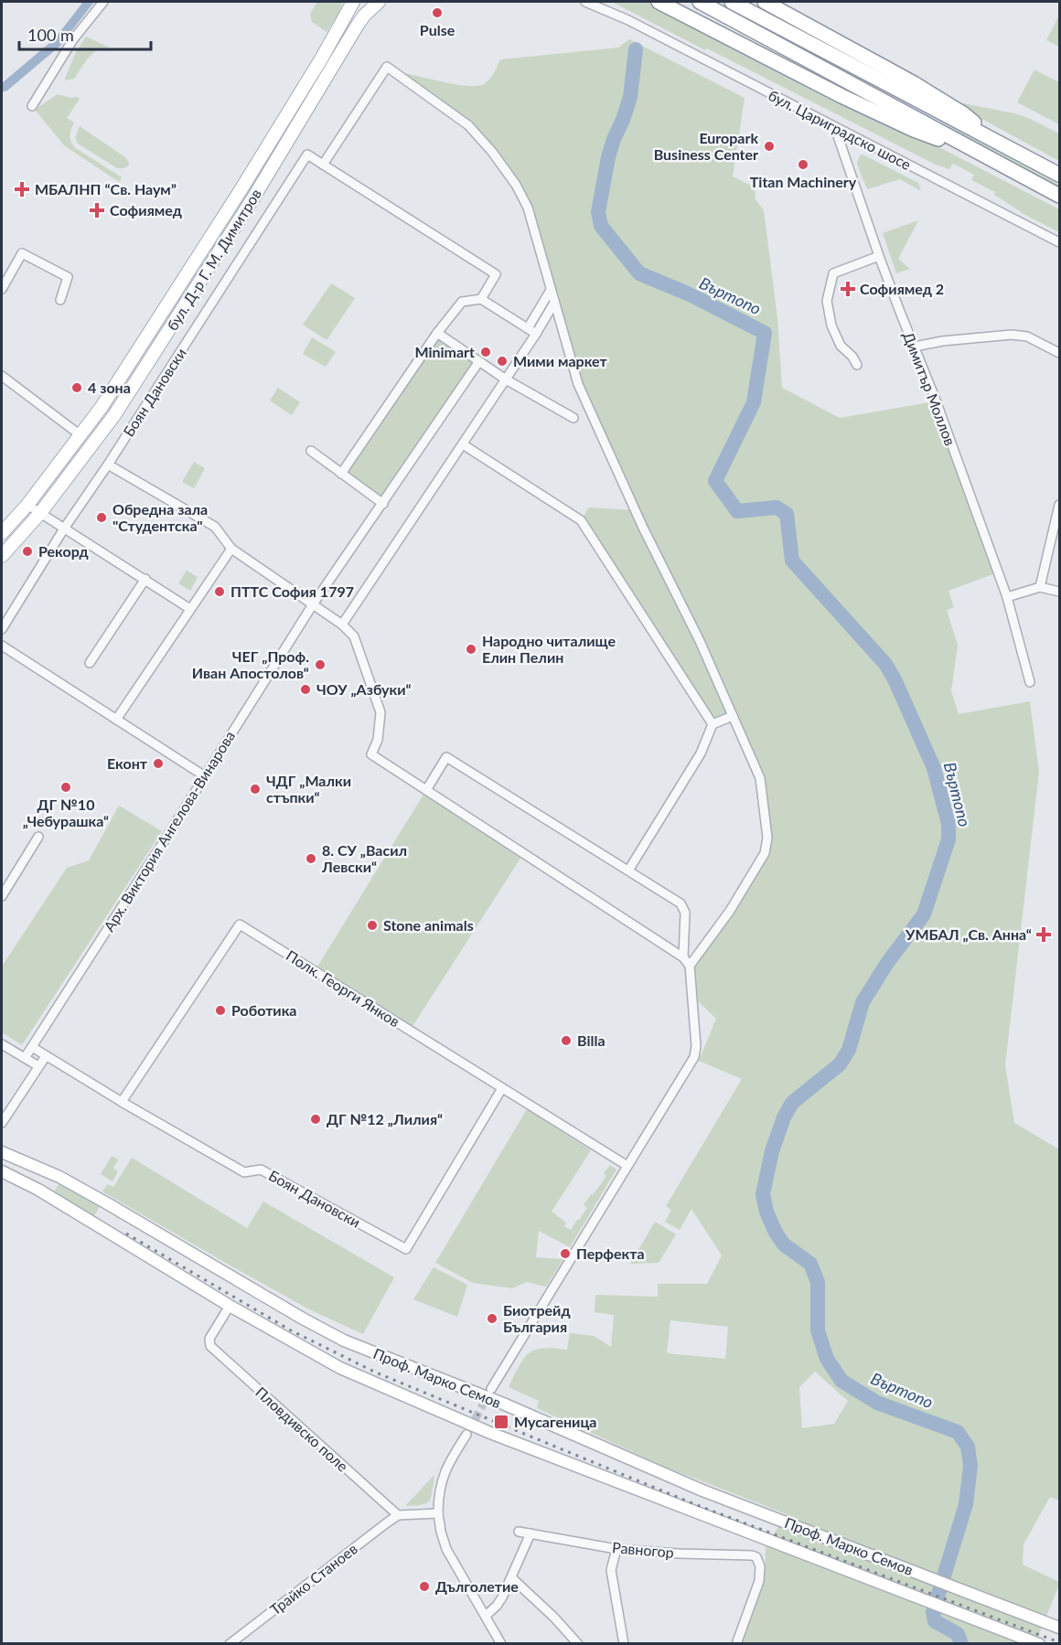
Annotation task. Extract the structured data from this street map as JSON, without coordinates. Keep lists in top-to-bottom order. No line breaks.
{"streets":{"main road":["бул. Д-р Г. М. Димитров","Проф. Марко Семов"],"street":["бул. Цариградско шосе","Димитър Моллов","Боян Дановски","Арх. Виктория Ангелова-Винарова","Полк. Георги Янков","Пловдивско поле","Равногор","Трайко Станоев"]},"crossings":[["бул. Цариградско шосе","Димитър Моллов"],["Боян Дановски","Арх. Виктория Ангелова-Винарова"],["Боян Дановски","Полк. Георги Янков"],["Проф. Марко Семов","Пловдивско поле"],["Пловдивско поле","Трайко Станоев"]],"water":["Въртопо"],"places":{"other":["Pulse","Europark Business Center","Titan Machinery","Minimart","Мими маркет","4 зона","Обредна зала \"Студентска\"","Рекорд","ПТТС София 1797","Народно читалище Елин Пелин","ЧЕГ „Проф. Иван Апостолов“","ЧОУ „Азбуки“","Еконт","ДГ №10 „Чебурашка“","ЧДГ „Малки стъпки“","8. СУ „Васил Левски“","Stone animals","Роботика","Billa","ДГ №12 „Лилия“","Перфекта","Биотрейд България","Дълголетие"],"health":["MБАЛНП “Св. Наум”","Софиямед","Софиямед 2","УМБАЛ „Св. Анна“"],"transit":["Мусагеница"]},"scale_bar":"100 m"}
